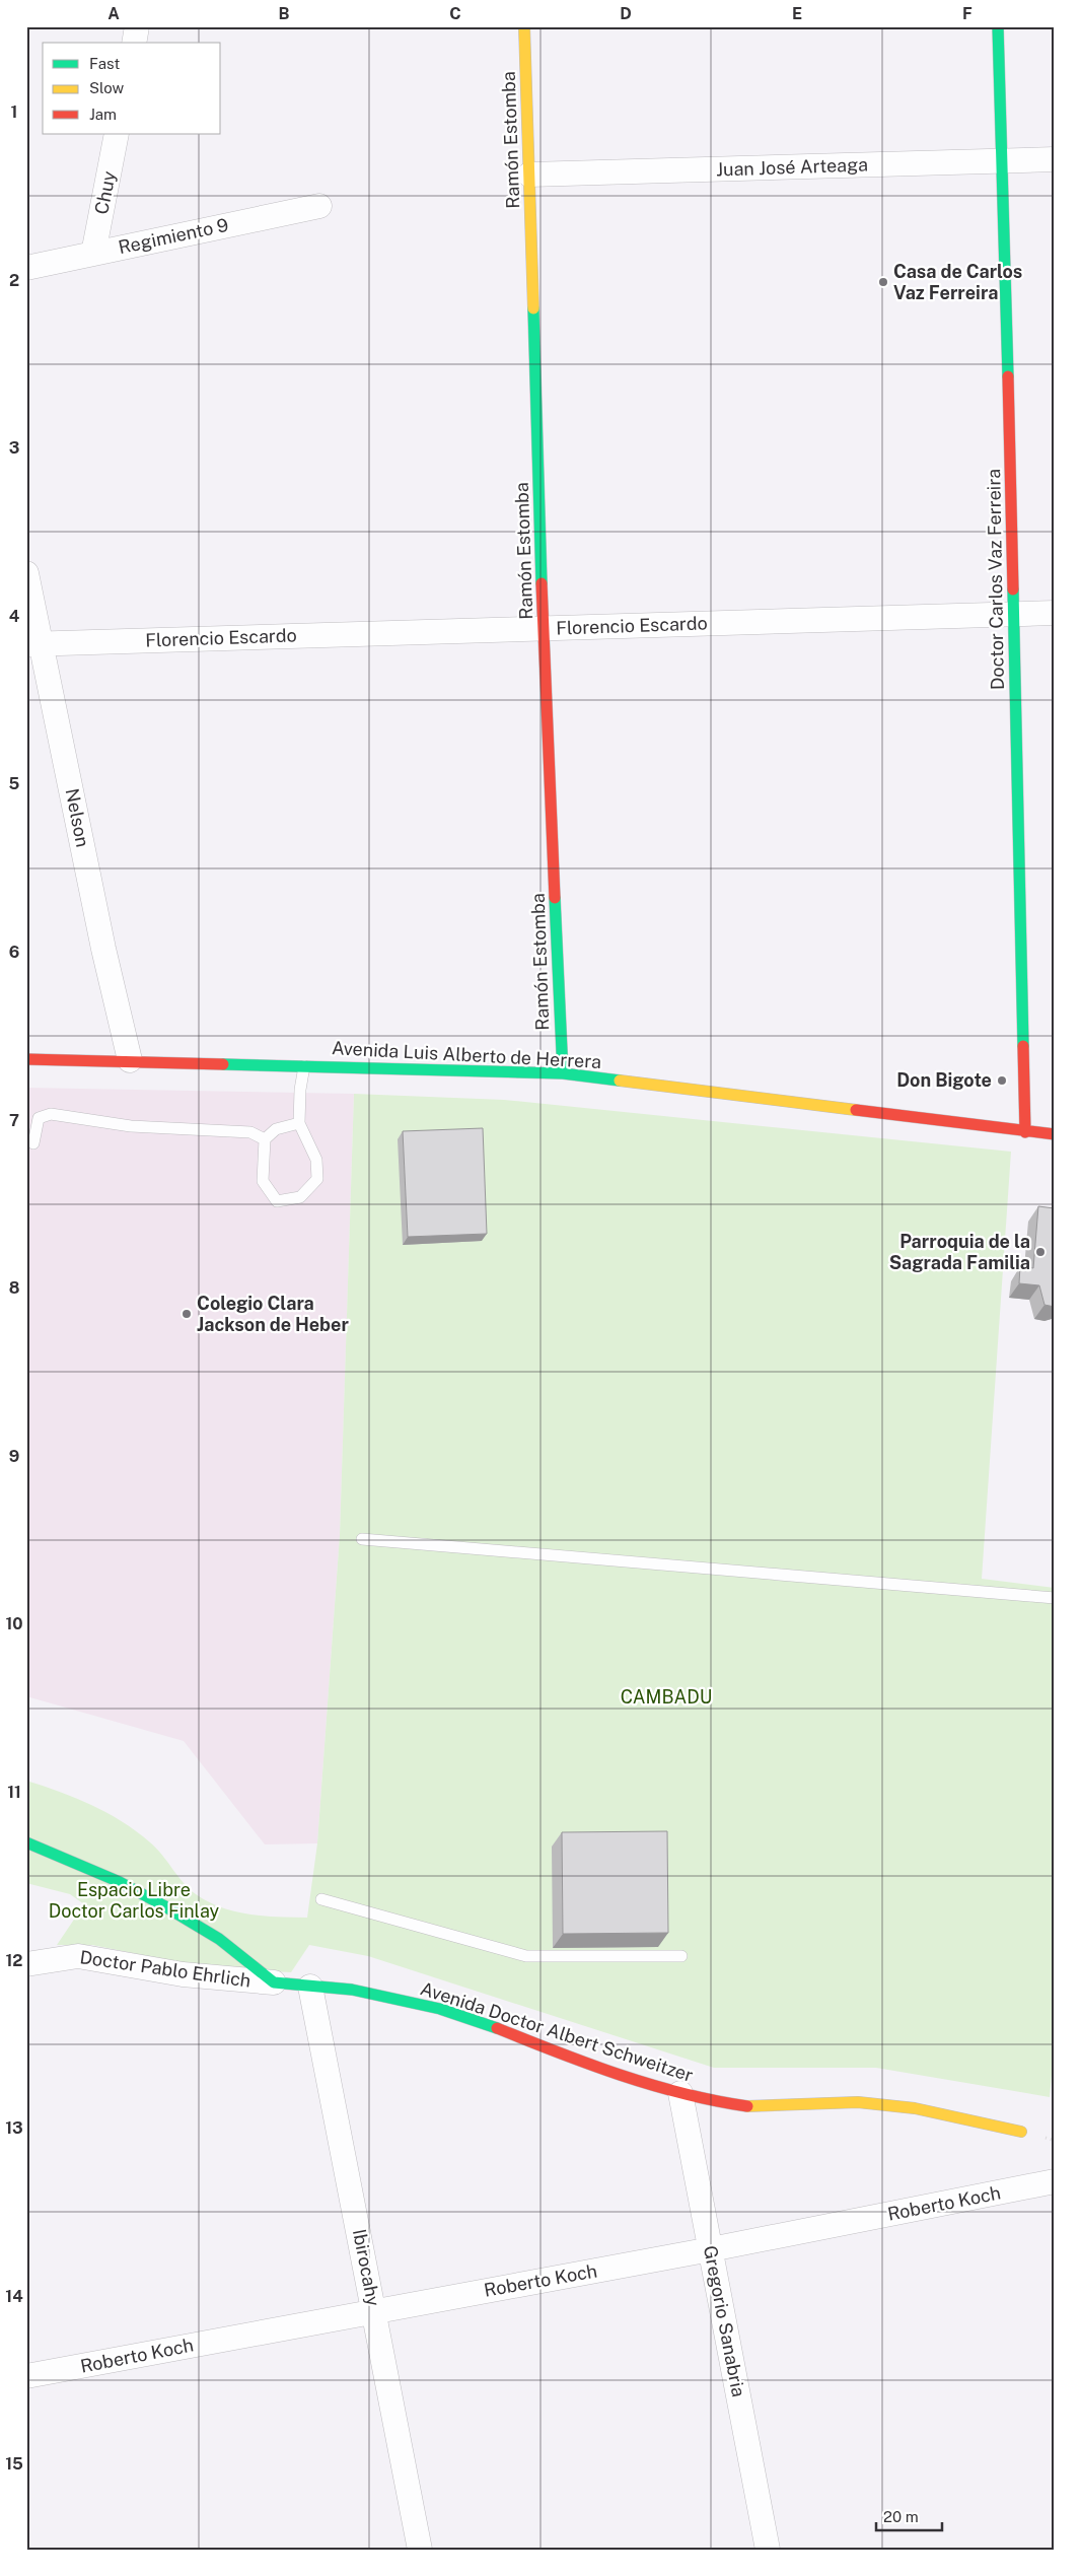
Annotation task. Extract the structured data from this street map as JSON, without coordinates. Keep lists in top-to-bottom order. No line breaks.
{"streets":{"street":["Ramón Estomba","Juan José Arteaga","Chuy","Regimiento 9","Doctor Carlos Vaz Ferreira","Florencio Escardo","Nelson","Avenida Luis Alberto de Herrera","Doctor Pablo Ehrlich","Avenida Doctor Albert Schweitzer","Roberto Koch","Ibirocahy","Gregorio Sanabria"]},"crossings":[["Ramón Estomba","Juan José Arteaga"],["Ramón Estomba","Florencio Escardo"],["Ramón Estomba","Avenida Luis Alberto de Herrera"],["Juan José Arteaga","Doctor Carlos Vaz Ferreira"],["Chuy","Regimiento 9"],["Doctor Carlos Vaz Ferreira","Florencio Escardo"],["Doctor Carlos Vaz Ferreira","Avenida Luis Alberto de Herrera"],["Florencio Escardo","Nelson"],["Nelson","Avenida Luis Alberto de Herrera"],["Doctor Pablo Ehrlich","Avenida Doctor Albert Schweitzer"],["Avenida Doctor Albert Schweitzer","Ibirocahy"],["Avenida Doctor Albert Schweitzer","Gregorio Sanabria"],["Roberto Koch","Ibirocahy"],["Roberto Koch","Gregorio Sanabria"]],"parks":["CAMBADU","Espacio Libre Doctor Carlos Finlay"],"places":["Casa de Carlos Vaz Ferreira","Don Bigote","Parroquia de la Sagrada Familia","Colegio Clara Jackson de Heber"],"legend":["Fast","Slow","Jam"],"scale_bar":"20 m","grid":{"columns":["A","B","C","D","E","F"],"rows":["1","2","3","4","5","6","7","8","9","10","11","12","13","14","15"]}}
